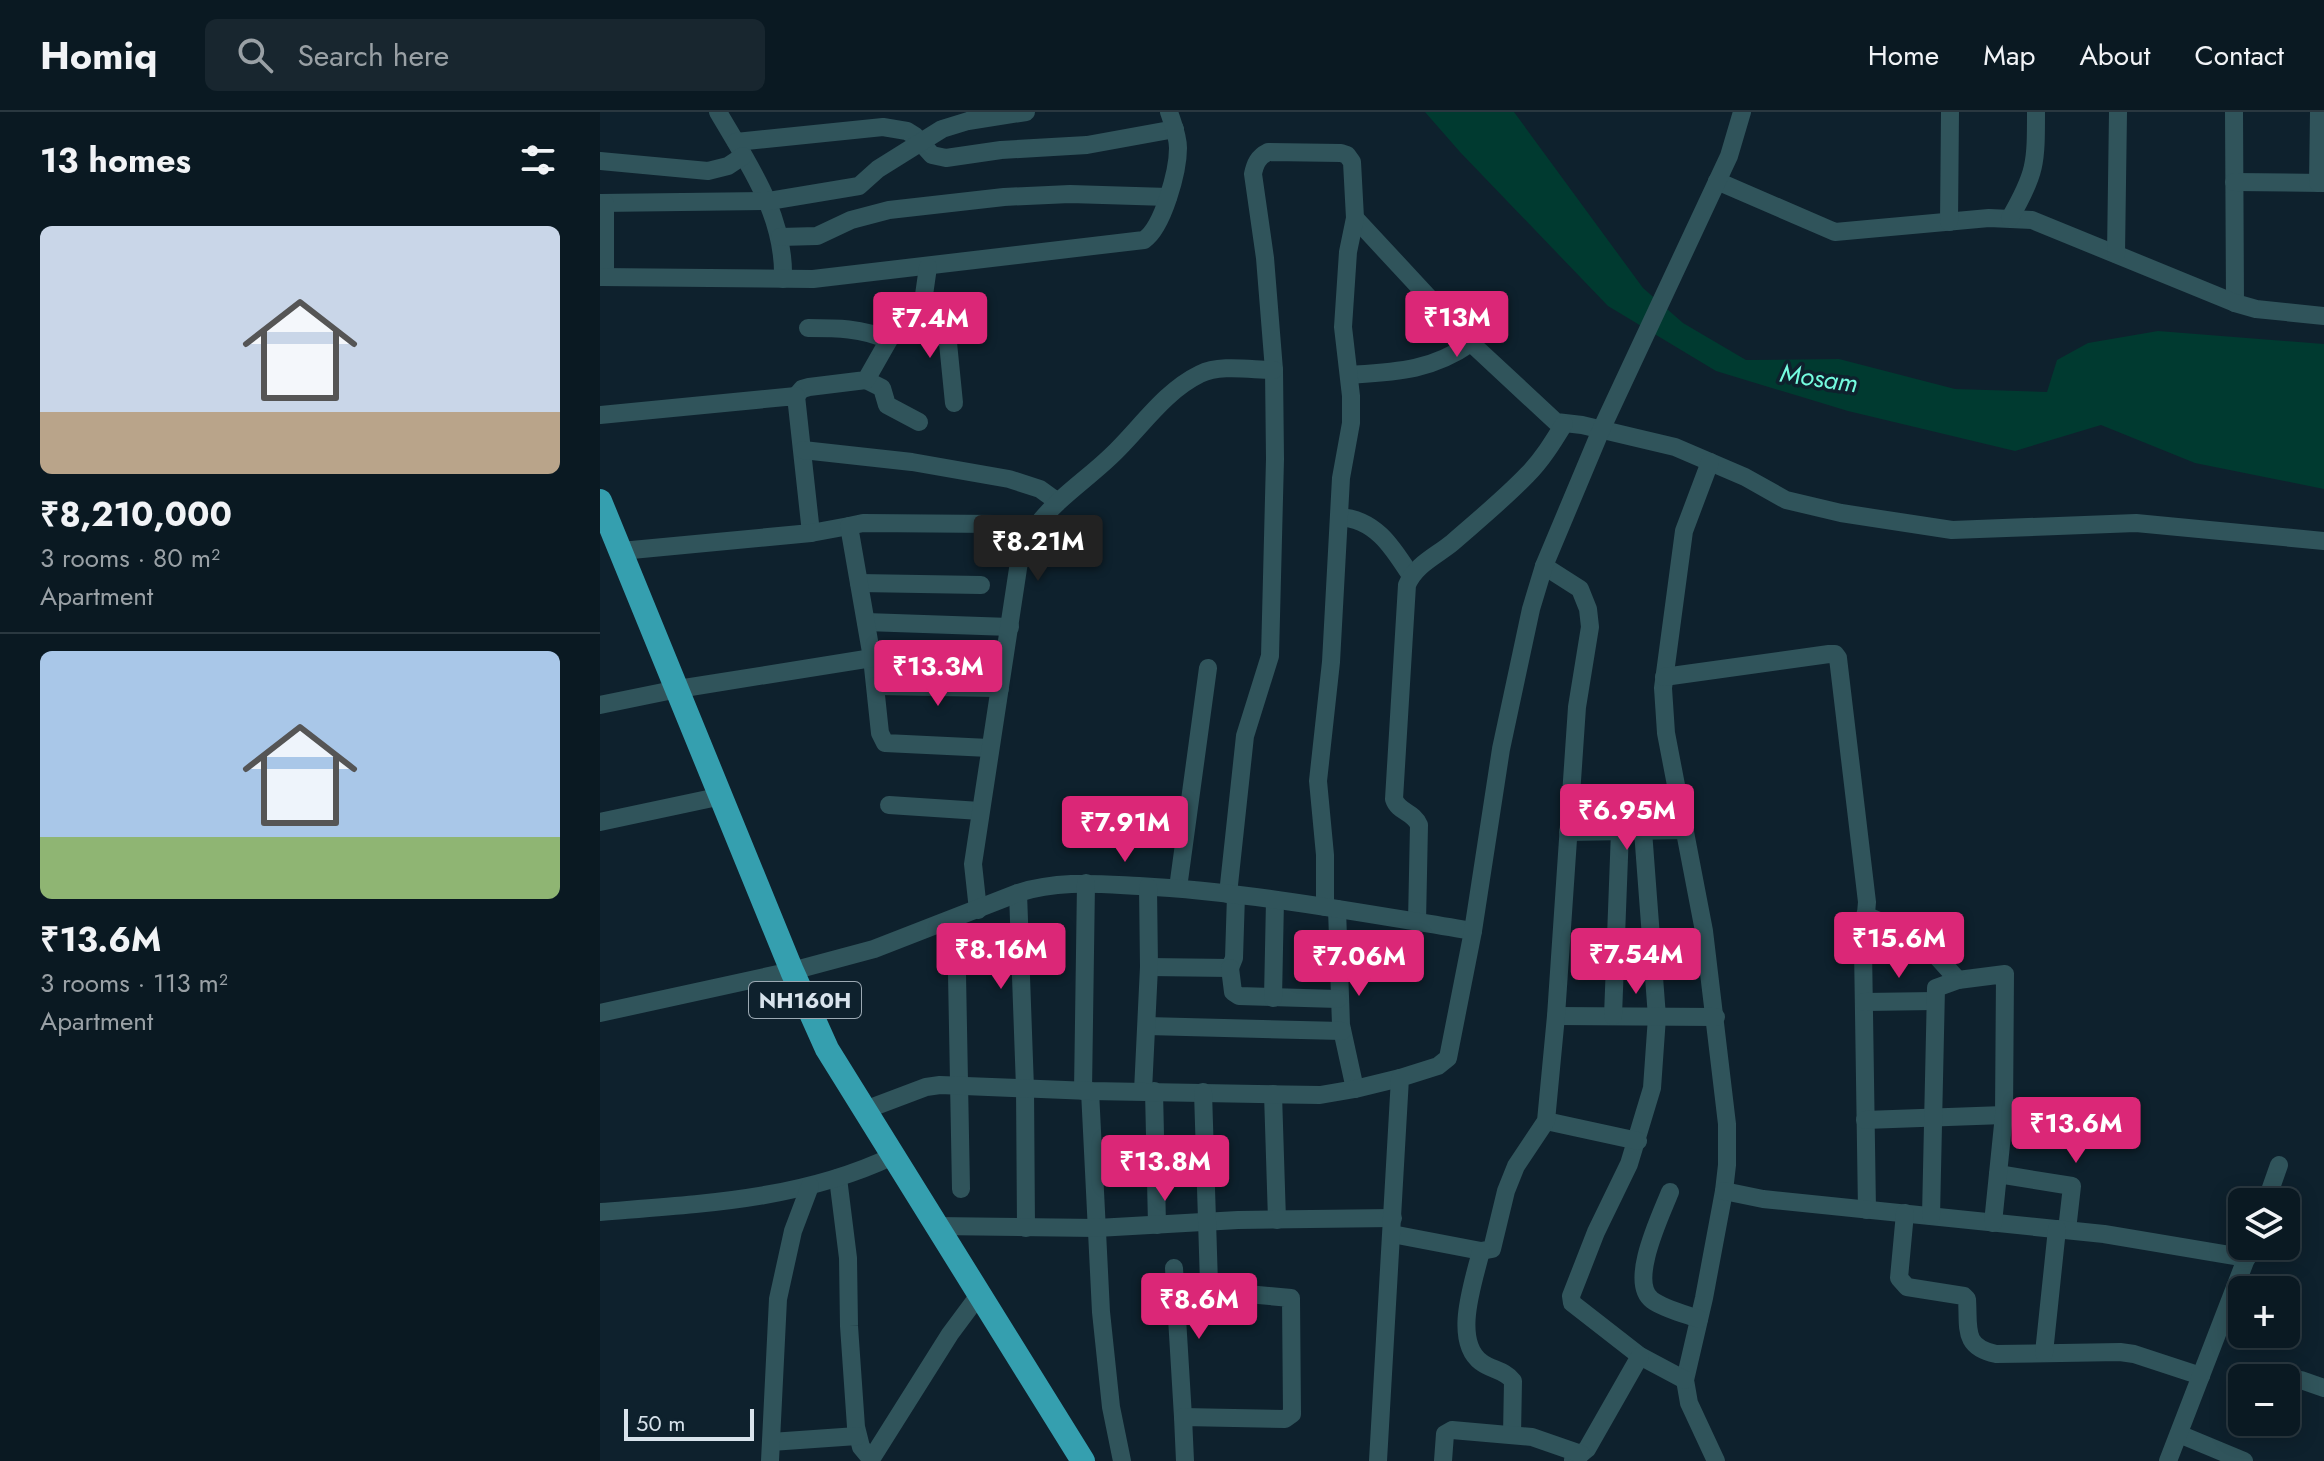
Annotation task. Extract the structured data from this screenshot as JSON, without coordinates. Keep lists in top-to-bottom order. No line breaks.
{"streets":{"highway":["NH160H"]},"water":["Mosam"],"scale_bar":"50 m","page":{"header":"Homiq","search":"Search here","nav":["Home","Map","About","Contact"],"heading":"13 homes","list":[{"name":"₹8,210,000","note":"3 rooms · 80 m² · Apartment"},{"name":"₹13.6M","note":"3 rooms · 113 m² · Apartment"}],"price":["₹13M","₹7.4M","₹8.21M","₹13.3M","₹6.95M","₹7.91M","₹15.6M","₹8.16M","₹7.54M","₹7.06M","₹13.6M","₹13.8M","₹8.6M"],"map_buttons":["+","−"],"scale":"50 m"}}
